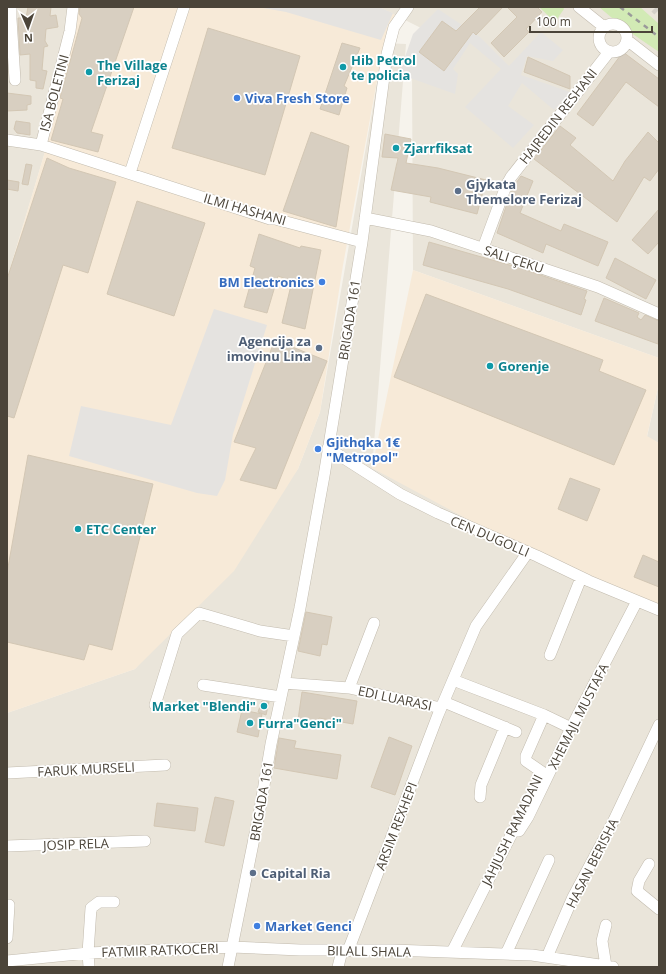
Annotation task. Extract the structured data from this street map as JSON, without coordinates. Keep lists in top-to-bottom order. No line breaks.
{"streets":{"street":["ISA BOLETINI","HAJREDIN RESHANI","ILMI HASHANI","SALI ÇEKU","BRIGADA 161","CEN DUGOLLI","EDI LUARASI","XHEMAJL MUSTAFA","FARUK MURSELI","ARSIM REXHEPI","JAHJUSH RAMADANI","JOSIP RELA","HASAN BERISHA","FATMIR RATKOCERI","BILALL SHALA"]},"crossings":[["ISA BOLETINI","ILMI HASHANI"],["HAJREDIN RESHANI","SALI ÇEKU"],["ILMI HASHANI","BRIGADA 161"],["SALI ÇEKU","BRIGADA 161"],["BRIGADA 161","CEN DUGOLLI"],["BRIGADA 161","EDI LUARASI"],["BRIGADA 161","FATMIR RATKOCERI"],["BRIGADA 161","BILALL SHALA"],["CEN DUGOLLI","XHEMAJL MUSTAFA"],["CEN DUGOLLI","ARSIM REXHEPI"],["EDI LUARASI","ARSIM REXHEPI"],["ARSIM REXHEPI","BILALL SHALA"],["JAHJUSH RAMADANI","BILALL SHALA"],["HASAN BERISHA","BILALL SHALA"],["FATMIR RATKOCERI","BILALL SHALA"]],"places":["Hib Petrol te policia","The Village Ferizaj","Viva Fresh Store","Zjarrfiksat","Gjykata Themelore Ferizaj","BM Electronics","Agencija za imovinu Lina","Gorenje","Gjithqka 1€ \"Metropol\"","ETC Center","Market \"Blendi\"","Furra\"Genci\"","Capital Ria","Market Genci"],"scale_bar":"100 m","north":"bottom"}
